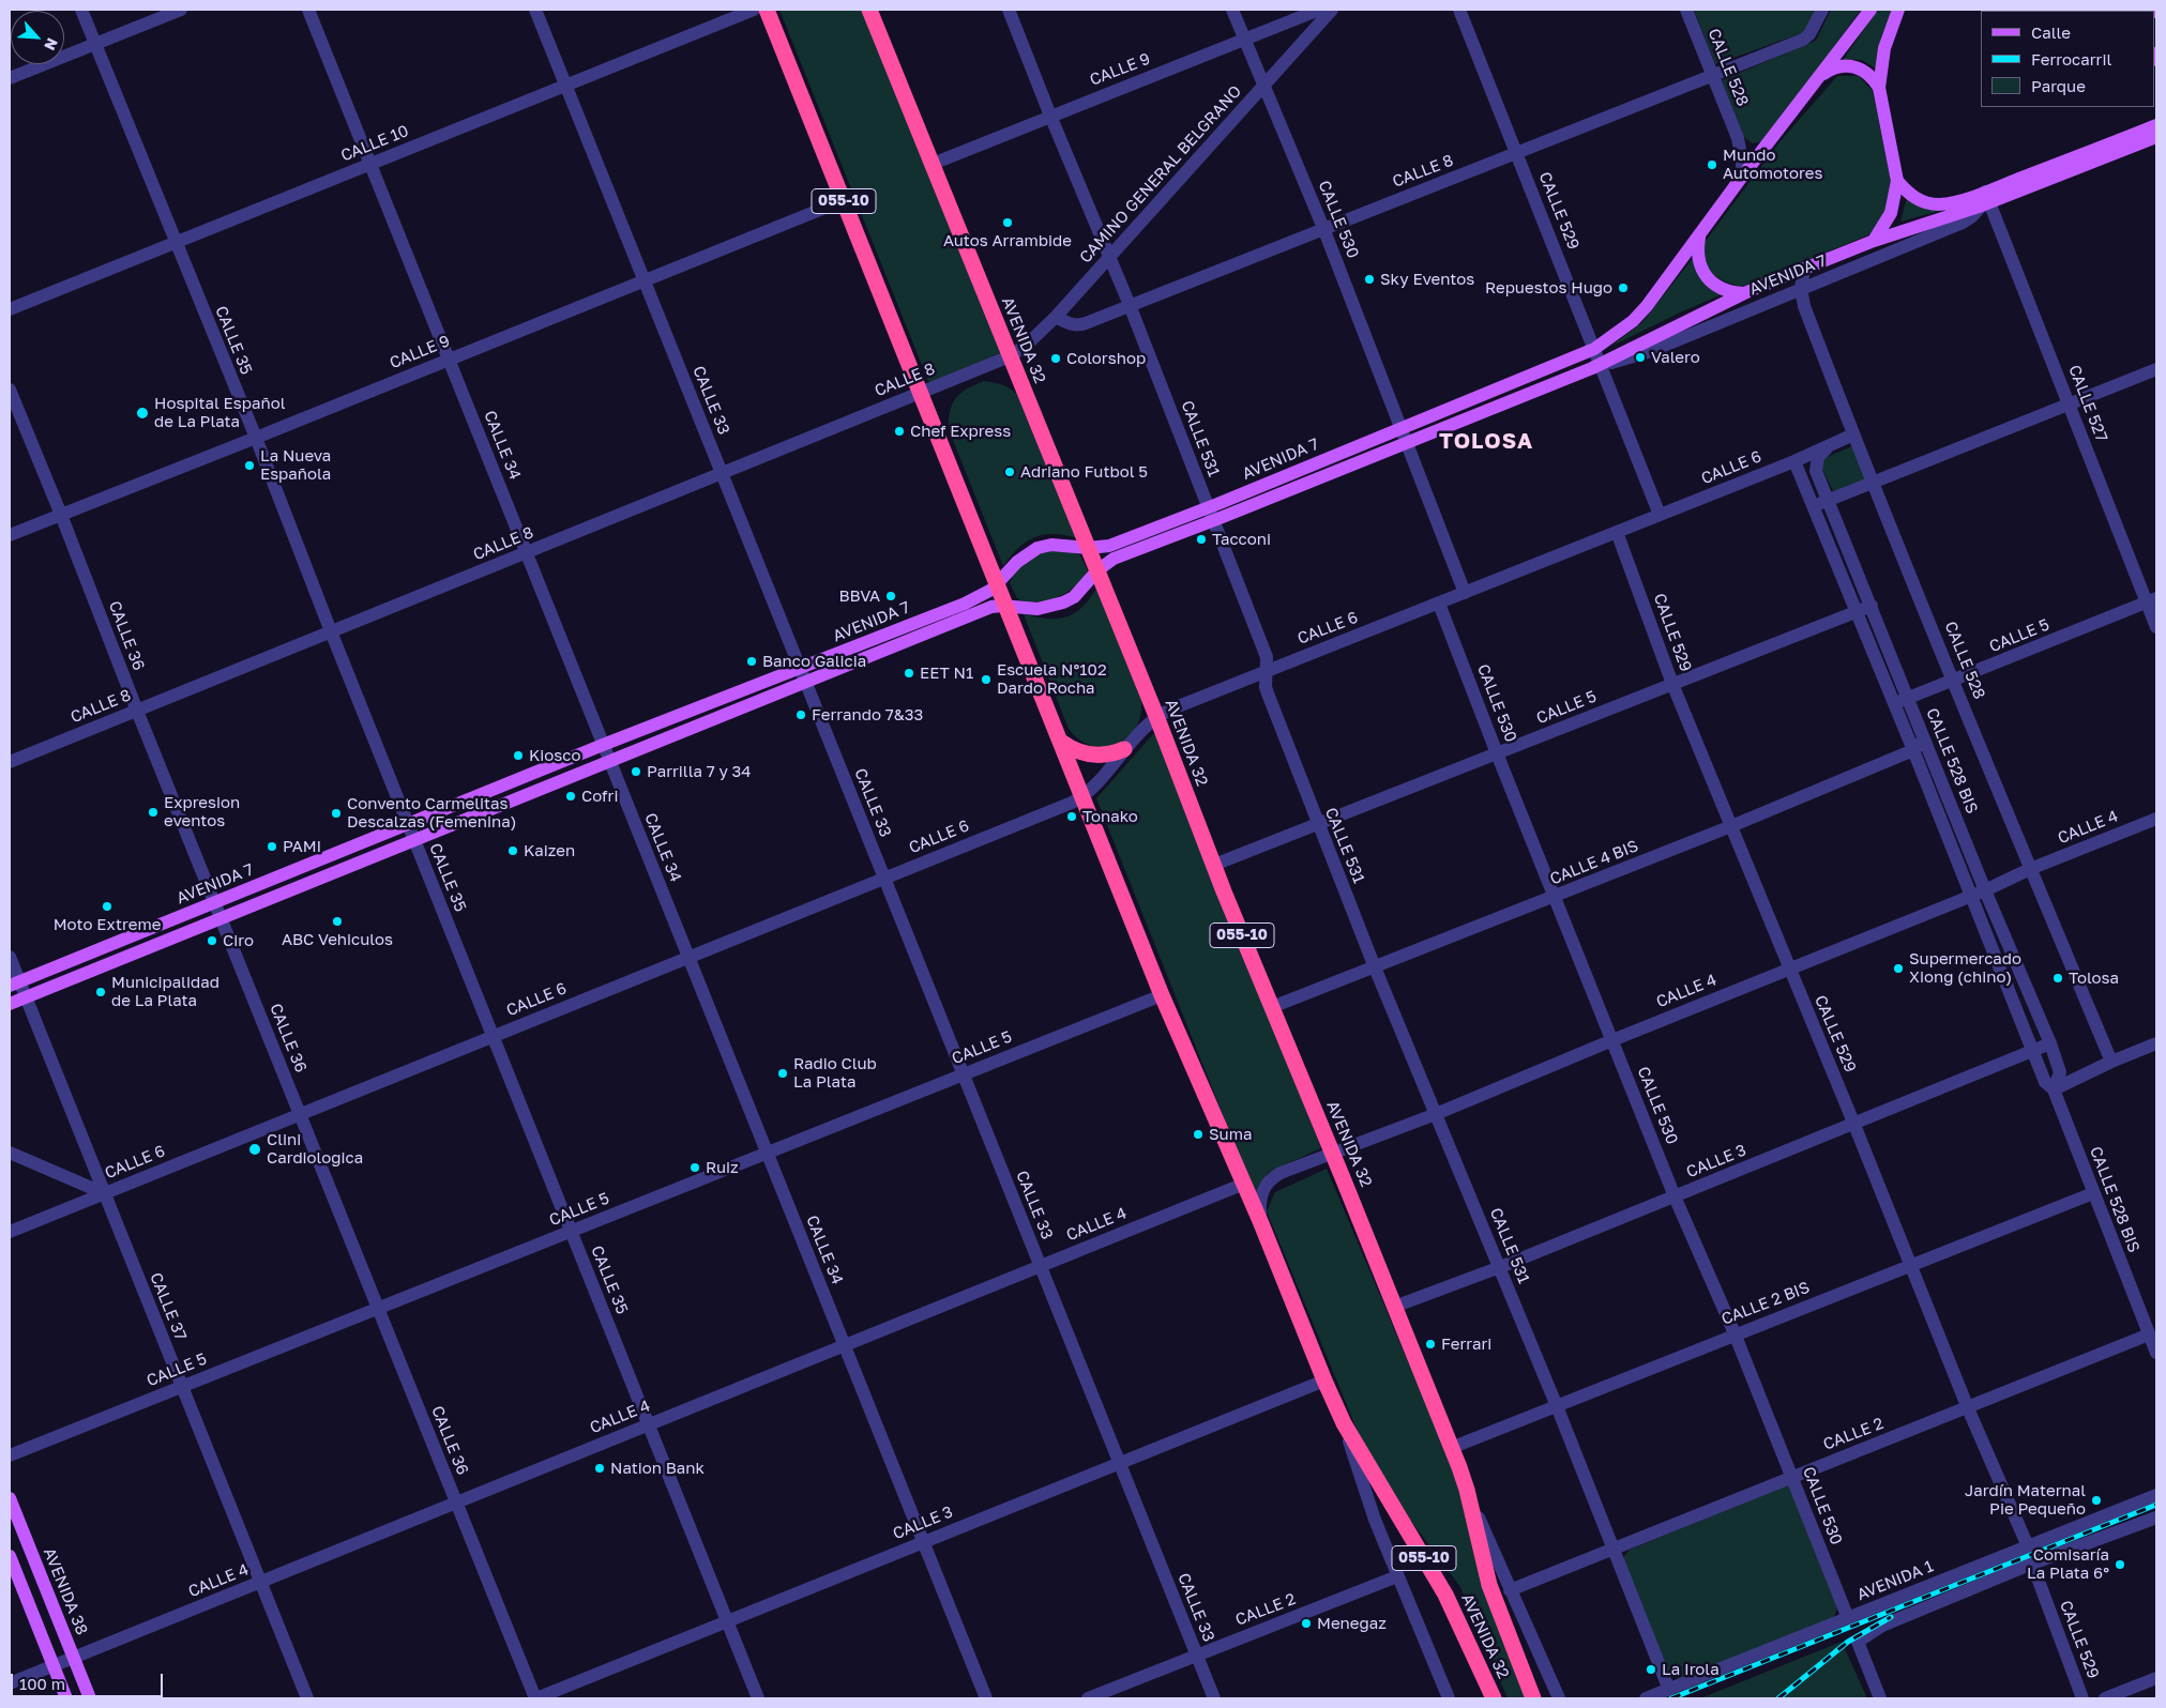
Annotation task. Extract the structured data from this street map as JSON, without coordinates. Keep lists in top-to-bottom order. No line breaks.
{"streets":{"highway":["055-10","AVENIDA 32"],"main road":["AVENIDA 7","AVENIDA 38"],"street":["CALLE 528","CALLE 9","CALLE 10","CALLE 8","CAMINO GENERAL BELGRANO","CALLE 529","CALLE 530","CALLE 35","CALLE 33","CALLE 527","CALLE 531","CALLE 34","CALLE 6","CALLE 36","CALLE 5","CALLE 528 BIS","CALLE 4","CALLE 4 BIS","CALLE 3","CALLE 2 BIS","CALLE 37","CALLE 2","AVENIDA 1"]},"crossings":[["CALLE 528","CALLE 8"],["CALLE 528","AVENIDA 7"],["CALLE 528","CALLE 6"],["CALLE 528","CALLE 5"],["CALLE 528","CALLE 4"],["CALLE 9","CALLE 530"],["CALLE 9","CALLE 35"],["CALLE 9","AVENIDA 32"],["CALLE 9","CALLE 33"],["CALLE 9","CALLE 531"],["CALLE 9","CALLE 34"],["CALLE 9","CALLE 36"],["CALLE 10","CALLE 35"],["CALLE 10","CALLE 33"],["CALLE 10","CALLE 34"],["CALLE 8","CAMINO GENERAL BELGRANO"],["CALLE 8","CALLE 529"],["CALLE 8","CALLE 530"],["CALLE 8","CALLE 35"],["CALLE 8","AVENIDA 32"],["CALLE 8","CALLE 33"],["CALLE 8","CALLE 531"],["CALLE 8","CALLE 34"],["CALLE 8","CALLE 36"],["CAMINO GENERAL BELGRANO","CALLE 530"],["CAMINO GENERAL BELGRANO","AVENIDA 32"],["CAMINO GENERAL BELGRANO","CALLE 531"],["CALLE 529","AVENIDA 7"],["CALLE 529","CALLE 6"],["CALLE 529","CALLE 5"],["CALLE 529","CALLE 4"],["CALLE 529","CALLE 4 BIS"],["CALLE 529","CALLE 3"],["CALLE 529","CALLE 2 BIS"],["CALLE 529","CALLE 2"],["CALLE 529","AVENIDA 1"],["CALLE 530","AVENIDA 7"],["CALLE 530","CALLE 6"],["CALLE 530","CALLE 5"],["CALLE 530","CALLE 4"],["CALLE 530","CALLE 4 BIS"],["CALLE 530","CALLE 3"],["CALLE 530","CALLE 2 BIS"],["CALLE 530","CALLE 2"],["CALLE 530","AVENIDA 1"],["AVENIDA 7","CALLE 35"],["AVENIDA 7","AVENIDA 32"],["AVENIDA 7","CALLE 33"],["AVENIDA 7","CALLE 527"],["AVENIDA 7","CALLE 531"],["AVENIDA 7","CALLE 34"],["AVENIDA 7","CALLE 36"],["AVENIDA 7","CALLE 37"],["CALLE 35","CALLE 6"],["CALLE 35","CALLE 5"],["CALLE 35","CALLE 4"],["CALLE 35","CALLE 3"],["AVENIDA 32","CALLE 6"],["AVENIDA 32","CALLE 5"],["AVENIDA 32","CALLE 4"],["AVENIDA 32","CALLE 4 BIS"],["AVENIDA 32","CALLE 3"],["AVENIDA 32","CALLE 2 BIS"],["AVENIDA 32","CALLE 2"],["CALLE 33","CALLE 6"],["CALLE 33","CALLE 5"],["CALLE 33","CALLE 4"],["CALLE 33","CALLE 3"],["CALLE 33","CALLE 2"],["CALLE 527","CALLE 5"],["CALLE 531","CALLE 6"],["CALLE 531","CALLE 5"],["CALLE 531","CALLE 4"],["CALLE 531","CALLE 4 BIS"],["CALLE 531","CALLE 3"],["CALLE 531","CALLE 2 BIS"],["CALLE 531","CALLE 2"],["CALLE 531","AVENIDA 1"],["CALLE 34","CALLE 6"],["CALLE 34","CALLE 5"],["CALLE 34","CALLE 4"],["CALLE 34","CALLE 3"],["CALLE 6","CALLE 36"],["CALLE 6","CALLE 528 BIS"],["CALLE 6","CALLE 37"],["CALLE 36","CALLE 5"],["CALLE 36","CALLE 4"],["CALLE 36","CALLE 3"],["CALLE 5","CALLE 528 BIS"],["CALLE 5","CALLE 37"],["CALLE 528 BIS","CALLE 4"],["CALLE 528 BIS","CALLE 4 BIS"],["CALLE 528 BIS","CALLE 3"],["CALLE 528 BIS","CALLE 2 BIS"],["CALLE 528 BIS","CALLE 2"],["CALLE 4","CALLE 37"],["CALLE 4","AVENIDA 38"]],"districts":["TOLOSA"],"places":["Mundo Automotores","Autos Arrambide","Sky Eventos","Repuestos Hugo","Valero","Colorshop","Hospital Español de La Plata","Chef Express","La Nueva Española","Adriano Futbol 5","Tacconi","BBVA","Banco Galicia","EET N1","Escuela N°102 Dardo Rocha","Ferrando 7&33","Kiosco","Parrilla 7 y 34","Cofri","Expresion eventos","Convento Carmelitas Descalzas (Femenina)","Tonako","PAMI","Kaizen","Moto Extreme","ABC Vehiculos","Ciro","Supermercado Xiong (chino)","Tolosa","Municipalidad de La Plata","Radio Club La Plata","Suma","Clini Cardiologica","Ruiz","Ferrari","Nation Bank","Jardín Maternal Pie Pequeño","Comisaría La Plata 6°","Menegaz","La Irola"],"legend":["Calle","Ferrocarril","Parque"],"scale_bar":"100 m","north":"bottom right"}
